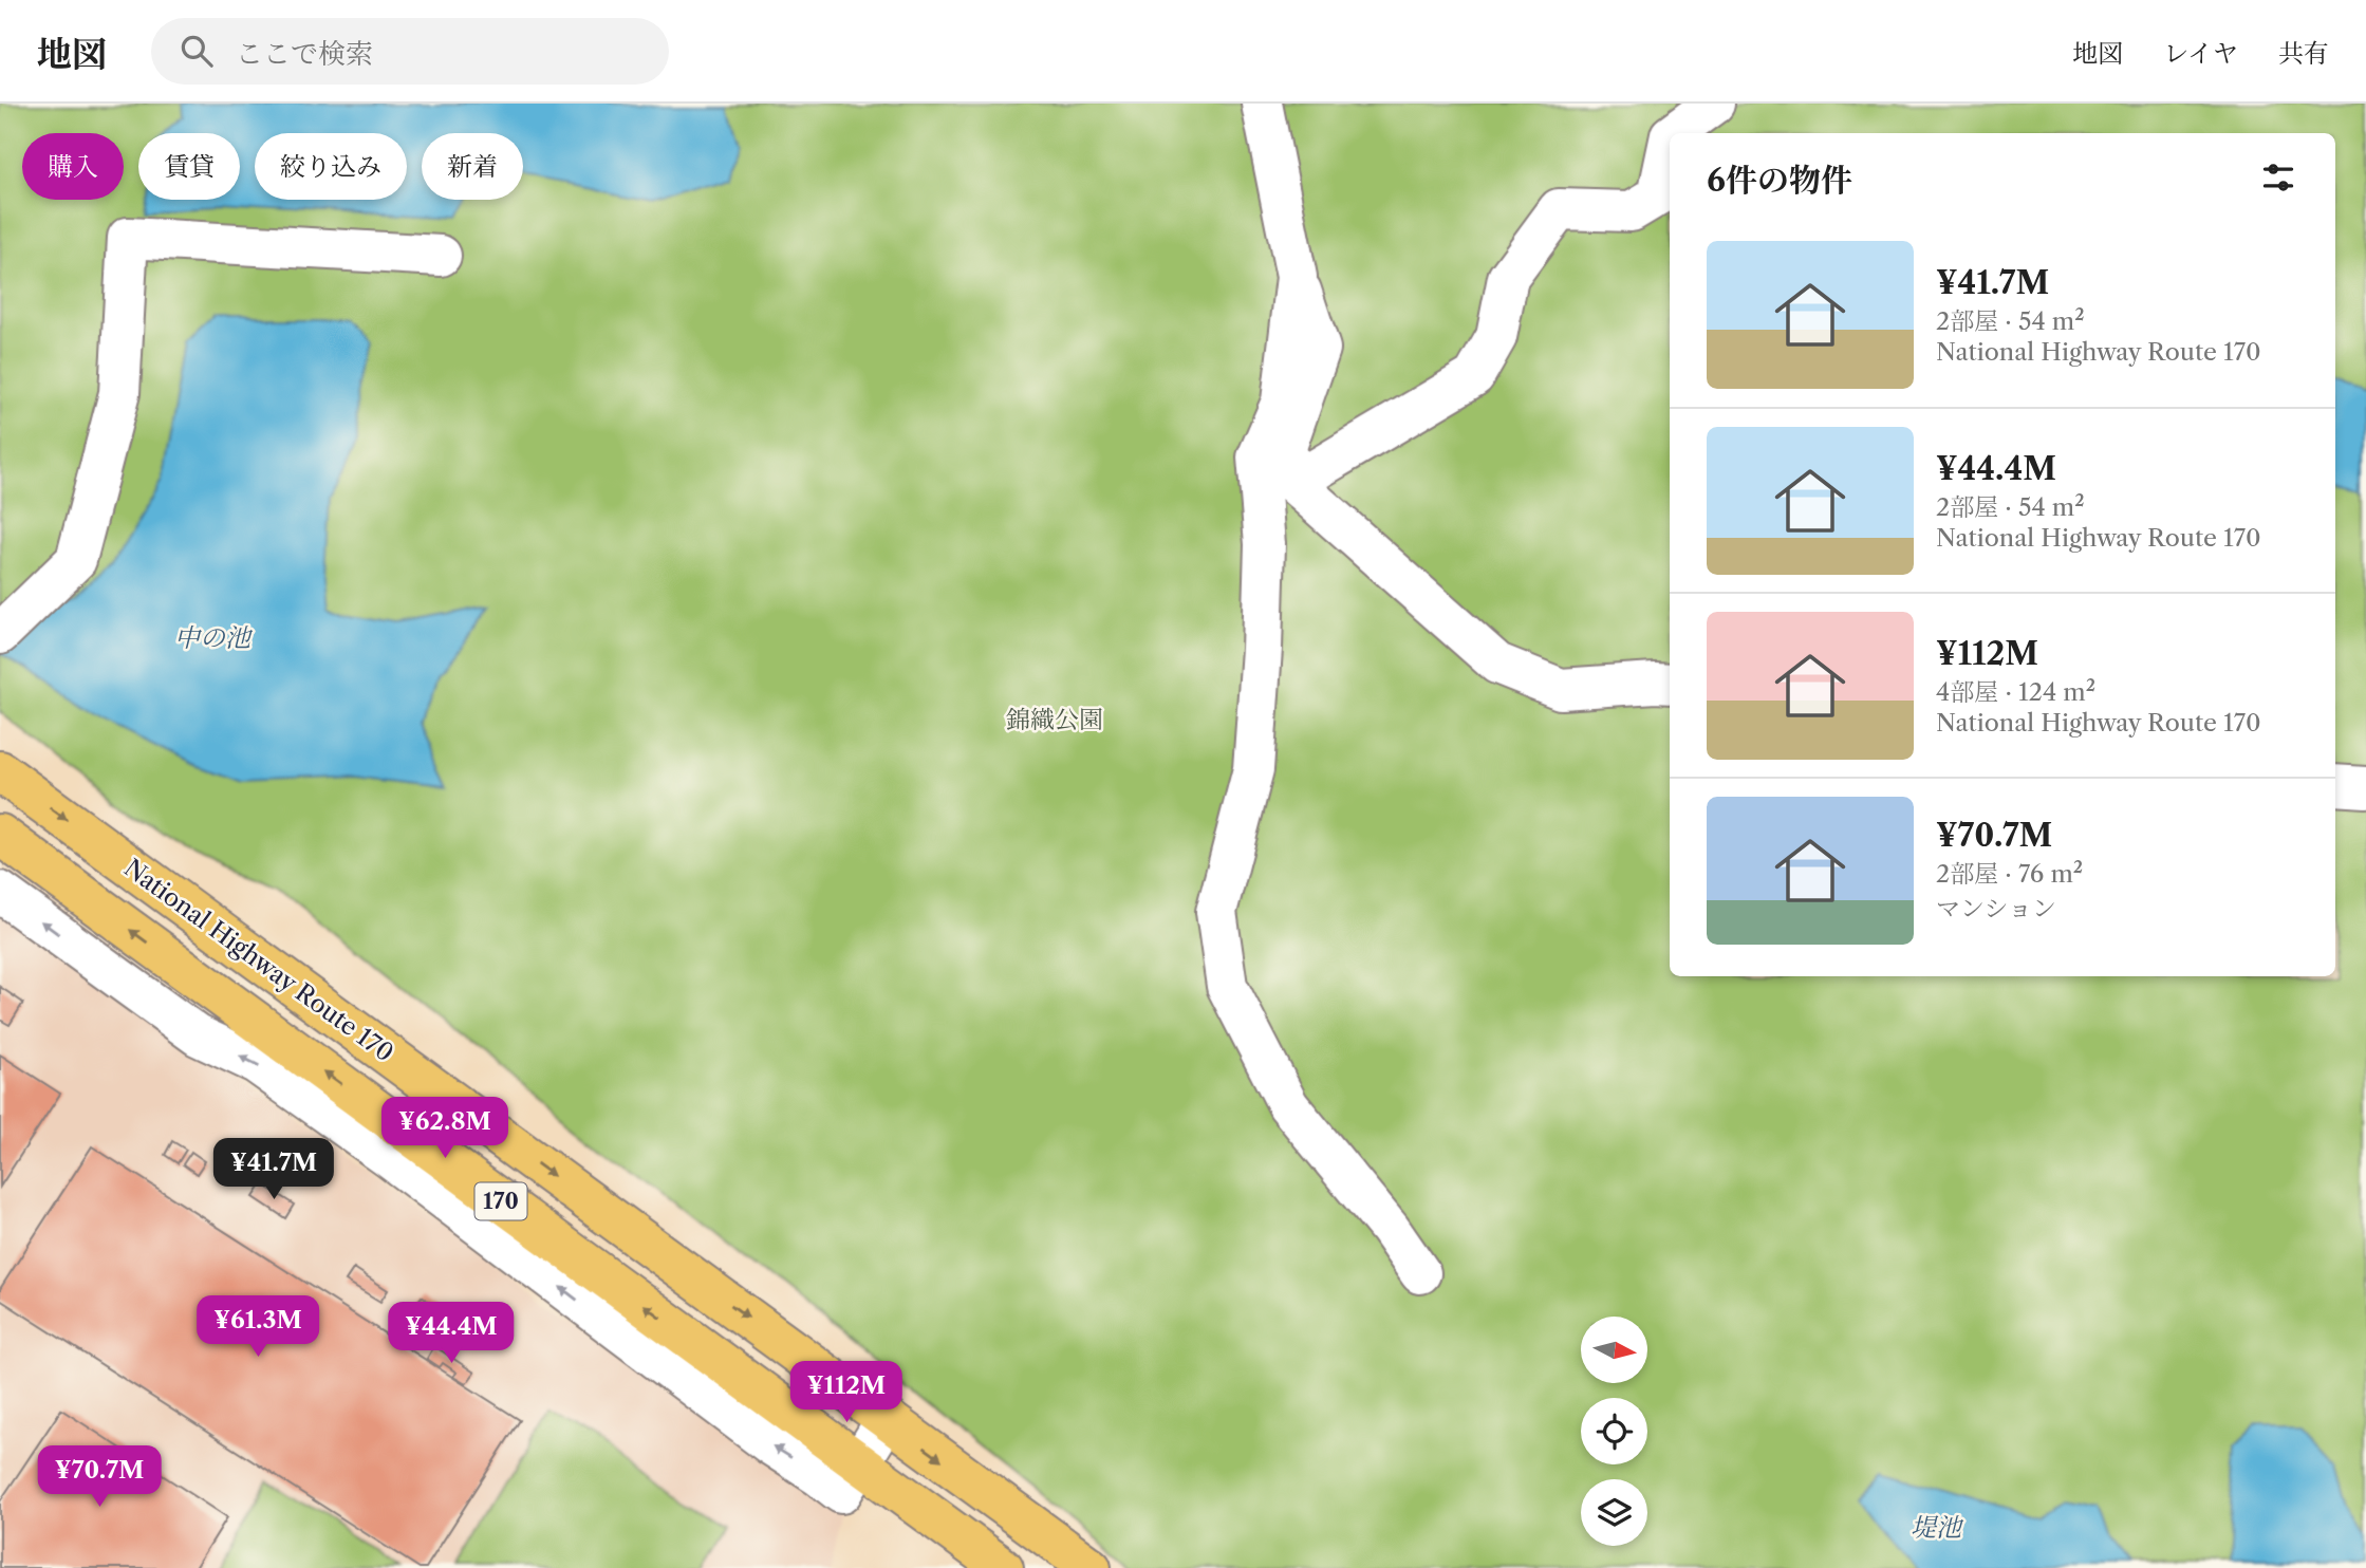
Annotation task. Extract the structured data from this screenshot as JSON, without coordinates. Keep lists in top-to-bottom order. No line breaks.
{"streets":{"highway":["National Highway Route 170","170"]},"water":["中の池","堤池"],"parks":["錦織公園"],"north":"right","page":{"header":"地図","search":"ここで検索","nav":["地図","レイヤ","共有"],"chip":["購入","賃貸","絞り込み","新着"],"heading":"6件の物件","list":[{"name":"¥41.7M","note":"2部屋 · 54 m² · National Highway Route 170"},{"name":"¥44.4M","note":"2部屋 · 54 m² · National Highway Route 170"},{"name":"¥112M","note":"4部屋 · 124 m² · National Highway Route 170"},{"name":"¥70.7M","note":"2部屋 · 76 m² · マンション"}],"price":["¥62.8M","¥41.7M","¥61.3M","¥44.4M","¥112M","¥70.7M"]}}
